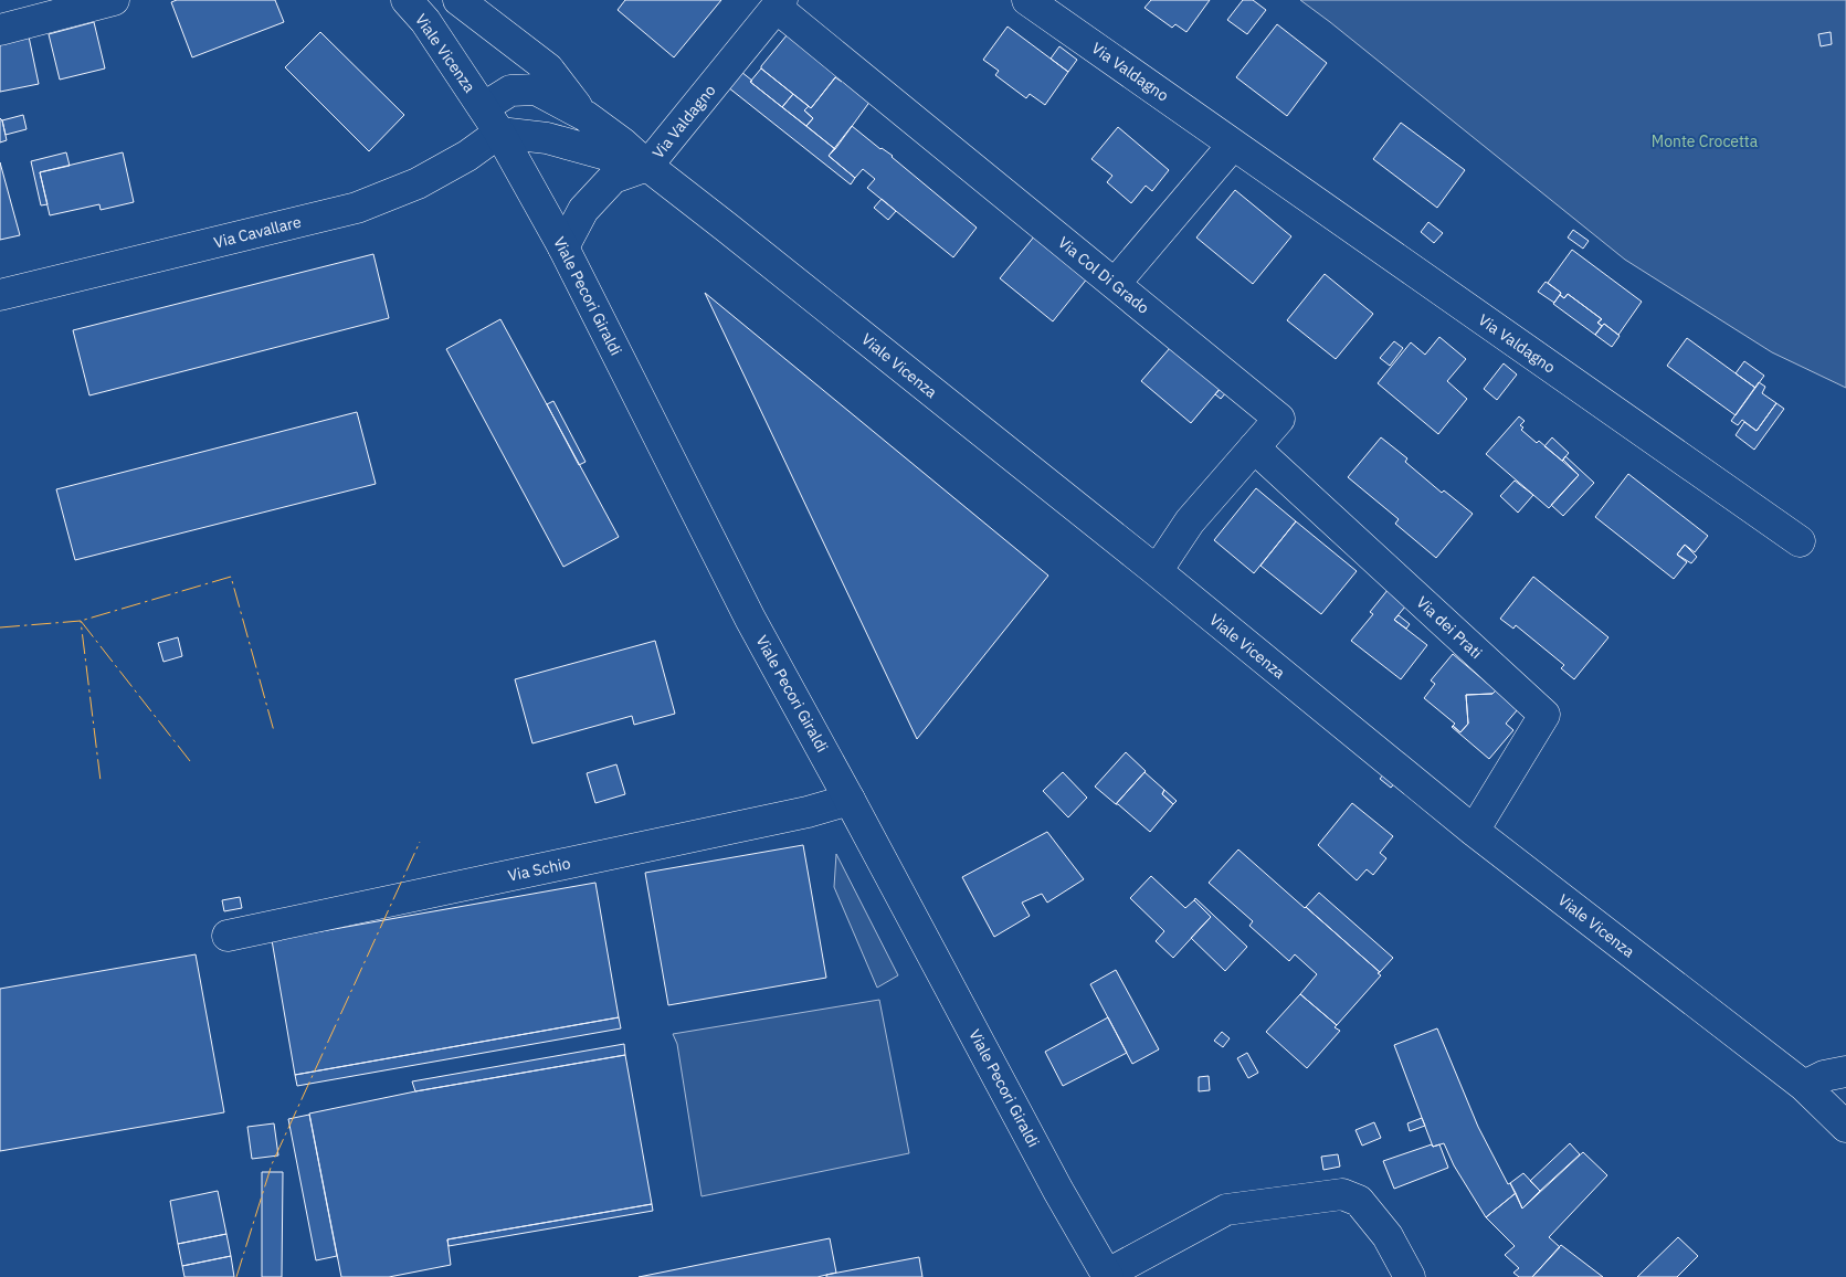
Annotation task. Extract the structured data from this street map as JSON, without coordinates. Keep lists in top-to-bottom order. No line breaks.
{"streets":{"street":["Viale Vicenza","Via Valdagno","Via Cavallare","Via Col Di Grado","Viale Pecori Giraldi","Via dei Prati","Via Schio"]},"crossings":[["Viale Vicenza","Via Valdagno"],["Viale Vicenza","Via Col Di Grado"],["Viale Vicenza","Viale Pecori Giraldi"],["Viale Vicenza","Via dei Prati"],["Via Valdagno","Via Col Di Grado"],["Via Cavallare","Viale Pecori Giraldi"],["Via Col Di Grado","Via dei Prati"],["Viale Pecori Giraldi","Via Schio"]],"parks":["Monte Crocetta"]}
